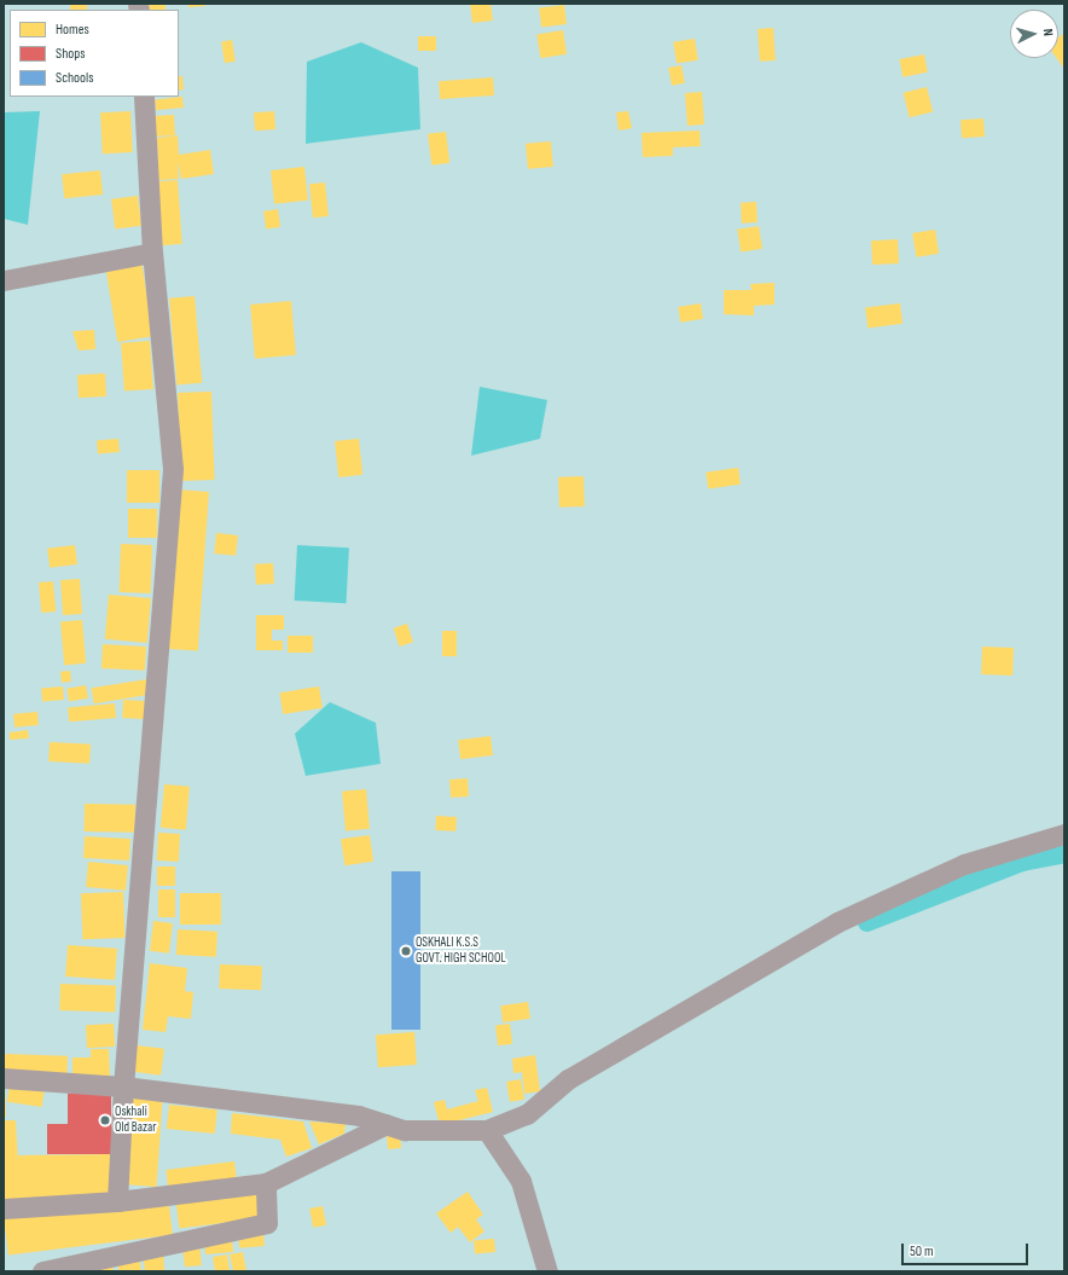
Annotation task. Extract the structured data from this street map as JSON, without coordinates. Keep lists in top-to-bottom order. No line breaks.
{"places":["OSKHALI K.S.S GOVT. HIGH SCHOOL","Oskhali Old Bazar"],"legend":["Homes","Shops","Schools"],"scale_bar":"50 m","north":"right"}
